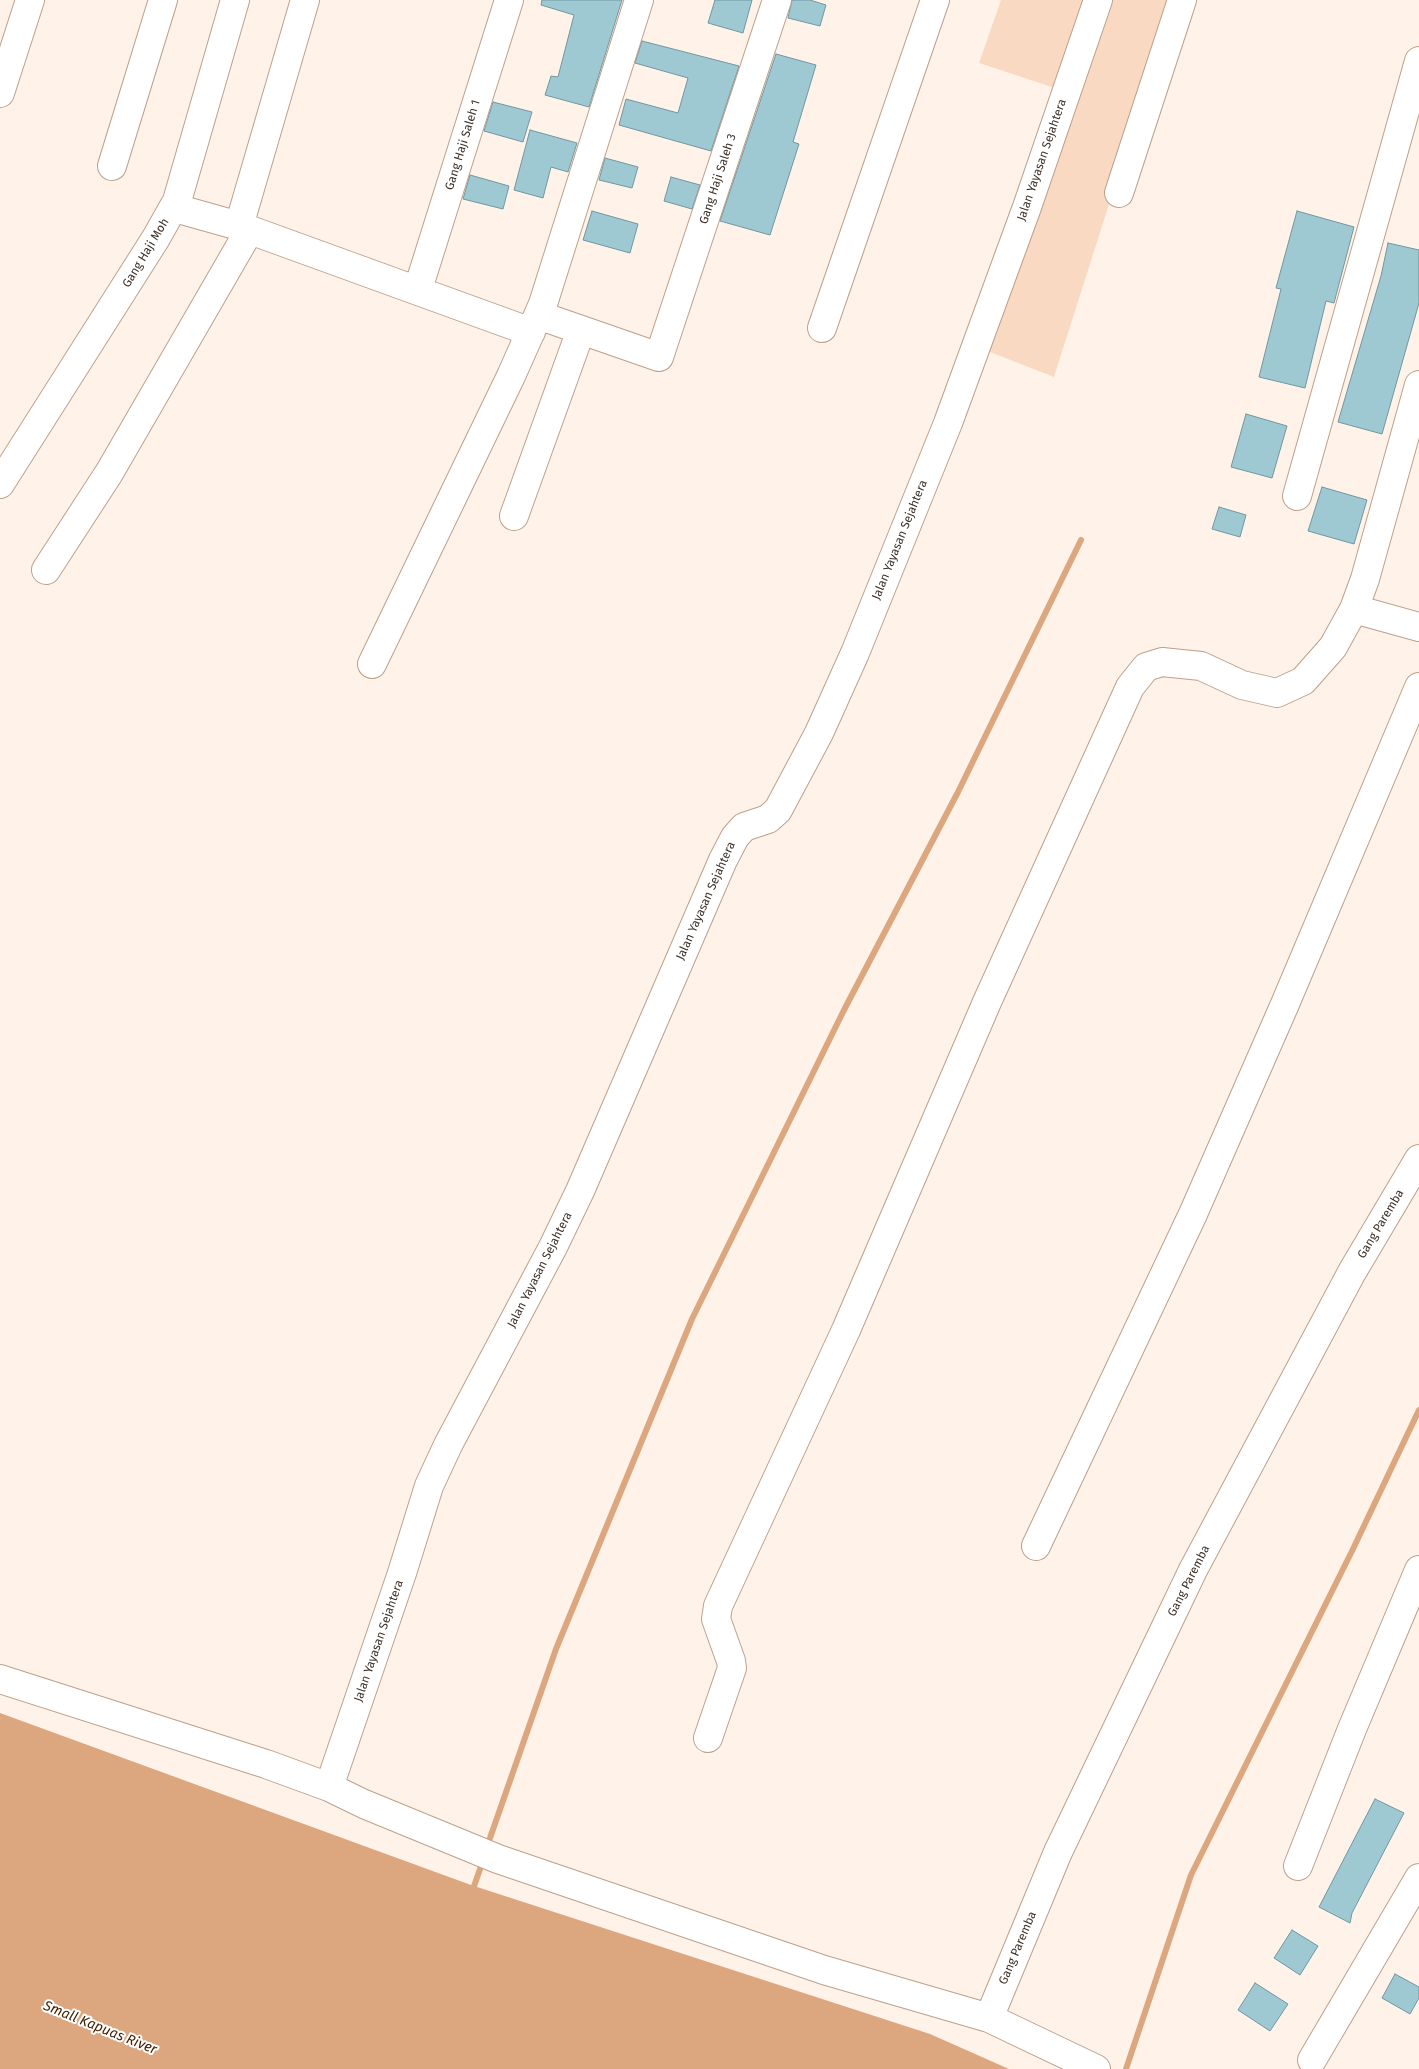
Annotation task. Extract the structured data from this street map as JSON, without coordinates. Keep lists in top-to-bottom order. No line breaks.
{"streets":{"street":["Gang Haji Saleh 1","Jalan Yayasan Sejahtera","Gang Haji Saleh 3","Gang Haji Moh","Gang Paremba"]},"water":["Small Kapuas River"]}
